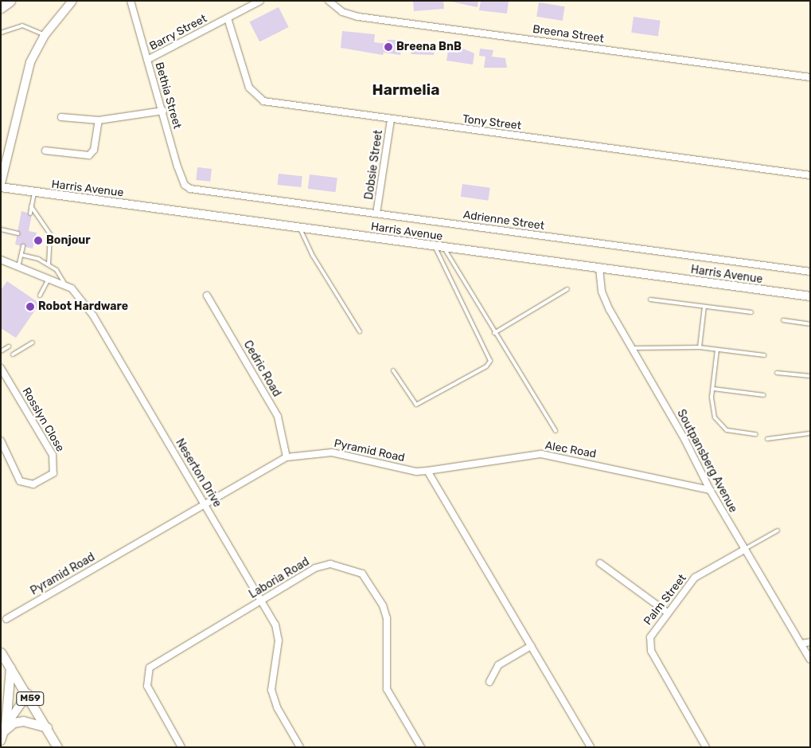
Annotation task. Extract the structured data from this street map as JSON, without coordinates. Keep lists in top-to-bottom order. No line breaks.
{"streets":{"main road":["Harris Avenue","M59"],"street":["Barry Street","Breena Street","Bethia Street","Tony Street","Dobsie Street","Adrienne Street","Cedric Road","Rosslyn Close","Alec Road","Pyramid Road","Soutpansberg Avenue","Neserton Drive","Laboria Road","Palm Street"]},"crossings":[["Barry Street","Bethia Street"],["Barry Street","Tony Street"],["Bethia Street","Adrienne Street"],["Tony Street","Dobsie Street"],["Dobsie Street","Adrienne Street"],["Harris Avenue","Soutpansberg Avenue"],["Cedric Road","Pyramid Road"],["Alec Road","Pyramid Road"],["Alec Road","Soutpansberg Avenue"],["Pyramid Road","Neserton Drive"],["Soutpansberg Avenue","Palm Street"],["Neserton Drive","Laboria Road"]],"districts":["Harmelia"],"places":["Breena BnB","Bonjour","Robot Hardware"]}
